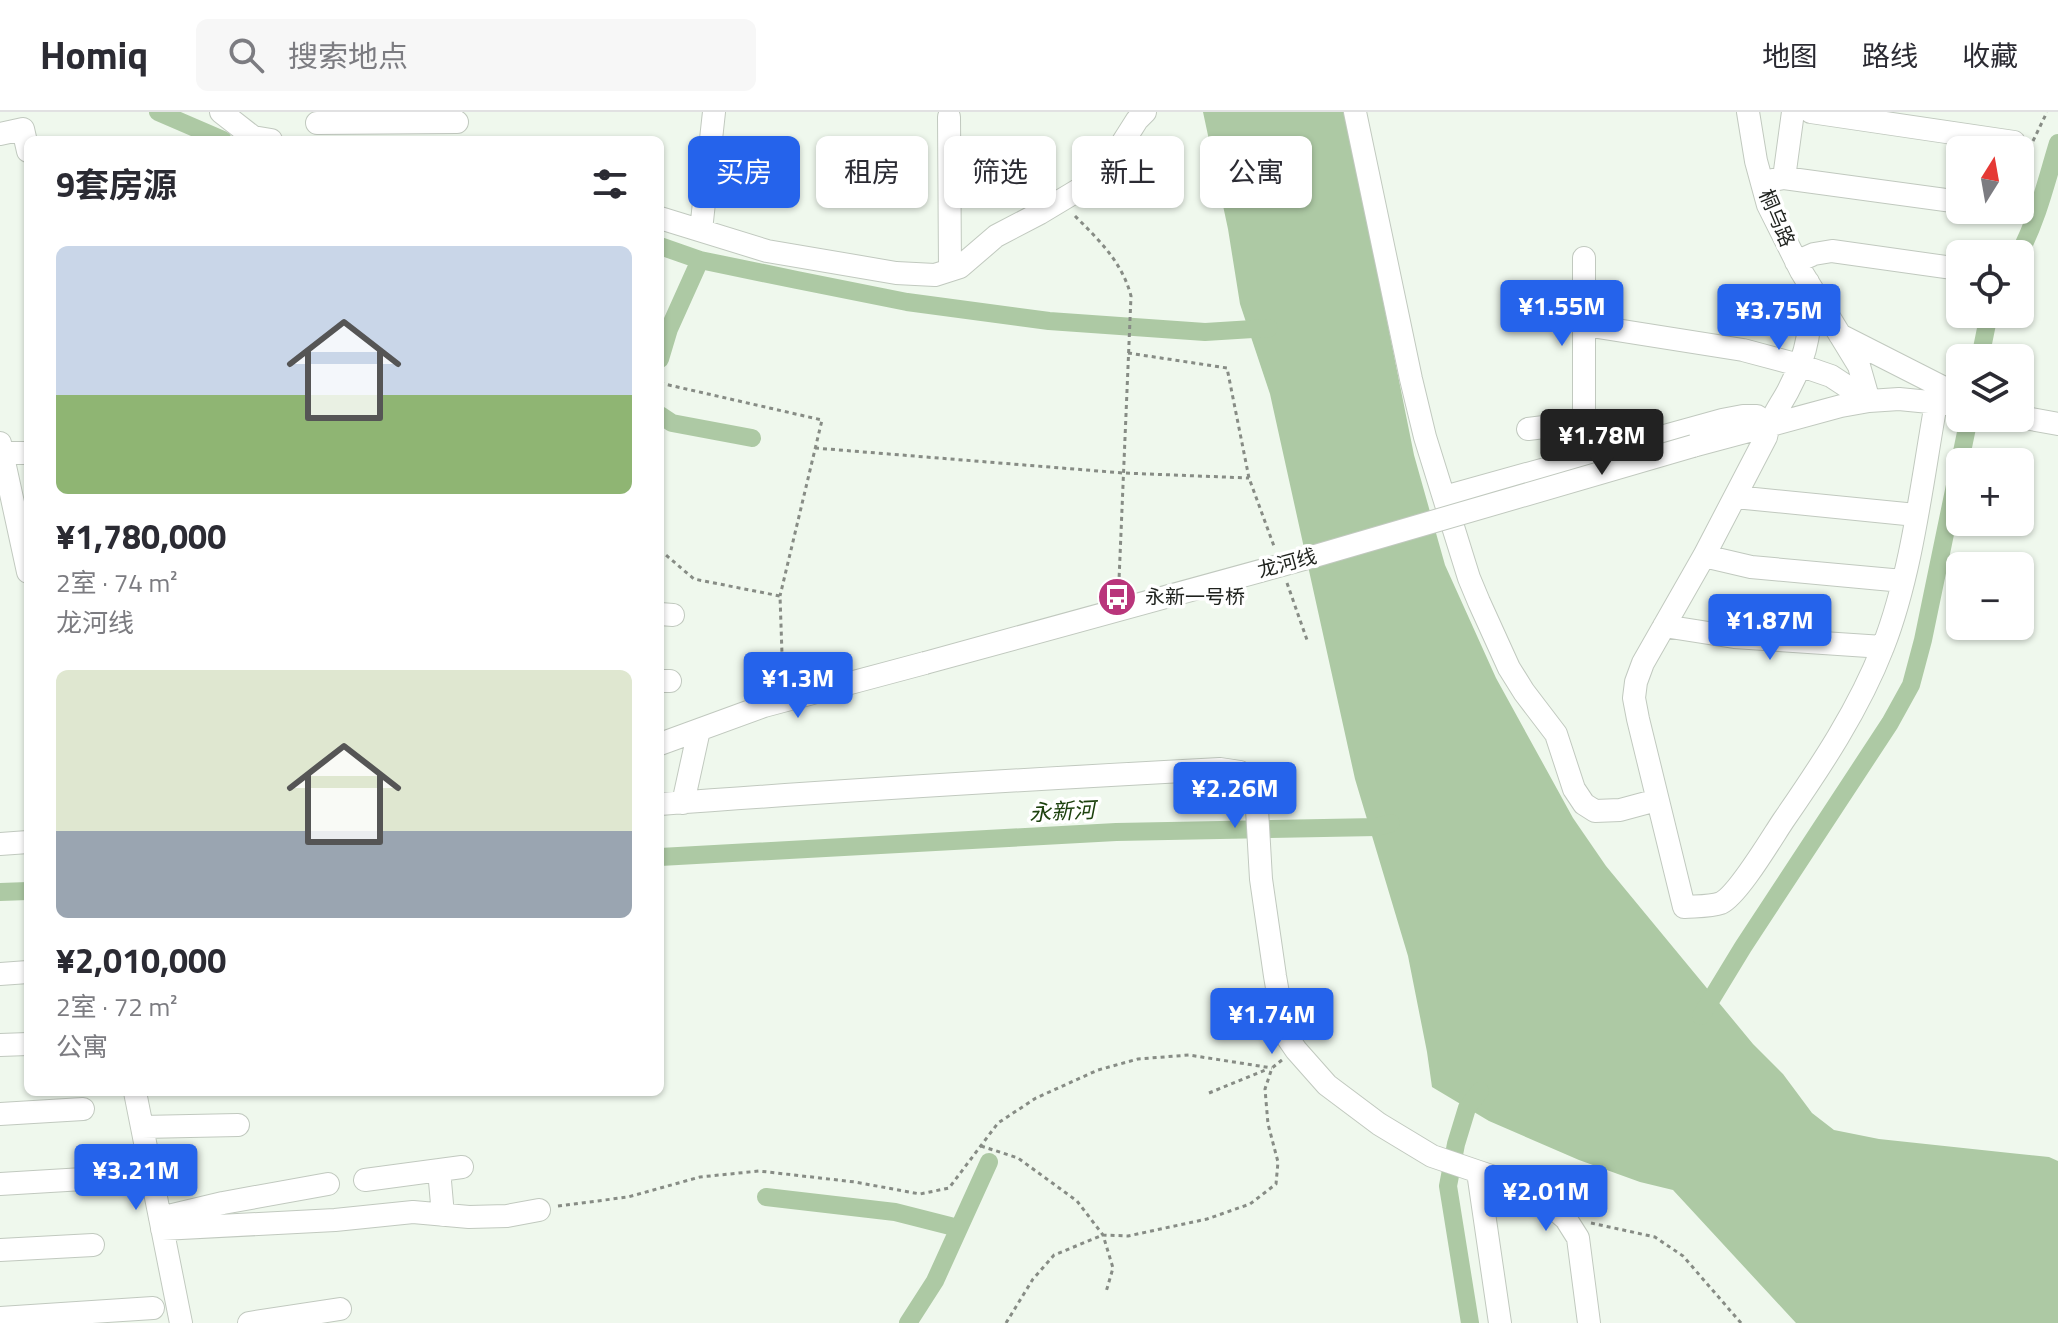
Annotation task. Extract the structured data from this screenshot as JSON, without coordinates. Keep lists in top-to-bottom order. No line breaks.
{"streets":{"street":["桐乌路","龙河线"]},"crossings":[["桐乌路","龙河线"]],"water":["永新河"],"places":{"bus stop":["永新一号桥"]},"north":"top","page":{"header":"Homiq","search":"搜索地点","nav":["地图","路线","收藏"],"map_buttons":["+","−"],"chip":["买房","租房","筛选","新上","公寓"],"heading":"9套房源","list":[{"name":"¥1,780,000","note":"2室 · 74 m² · 龙河线"},{"name":"¥2,010,000","note":"2室 · 72 m² · 公寓"}],"price":["¥1.55M","¥3.75M","¥1.78M","¥1.87M","¥1.3M","¥2.26M","¥1.74M","¥3.21M","¥2.01M"]}}
